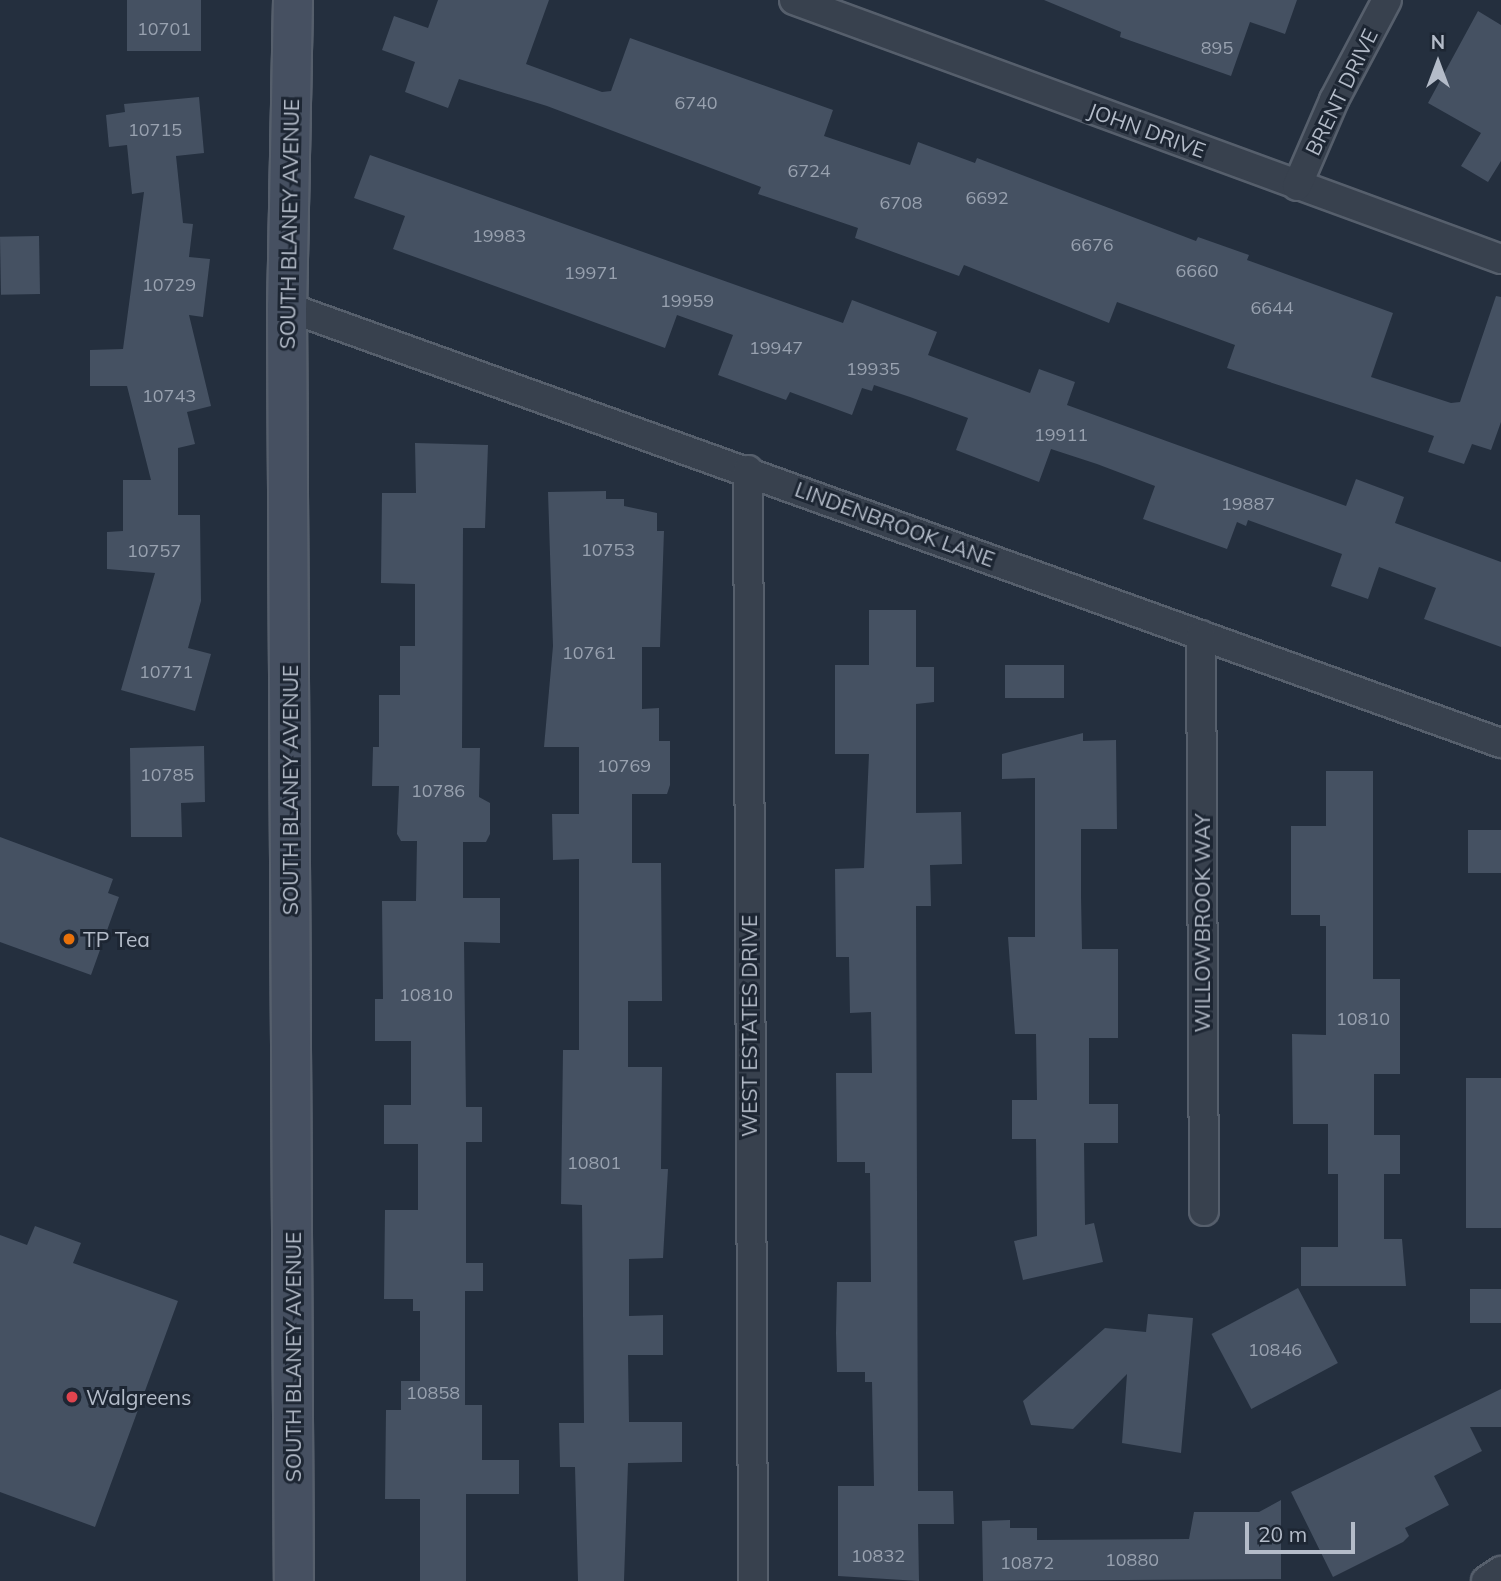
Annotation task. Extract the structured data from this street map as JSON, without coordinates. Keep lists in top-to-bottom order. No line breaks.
{"streets":{"street":["BRENT DRIVE","JOHN DRIVE","SOUTH BLANEY AVENUE","LINDENBROOK LANE","WILLOWBROOK WAY","WEST ESTATES DRIVE"]},"crossings":[["BRENT DRIVE","JOHN DRIVE"],["SOUTH BLANEY AVENUE","LINDENBROOK LANE"],["LINDENBROOK LANE","WILLOWBROOK WAY"],["LINDENBROOK LANE","WEST ESTATES DRIVE"]],"places":["TP Tea","Walgreens"],"house_numbers":["10701","895","6740","10715","6724","6692","6708","19983","6676","6660","19971","10729","19959","6644","19947","19935","10743","19911","19887","10753","10757","10761","10771","10769","10785","10786","10810","10810","10801","10846","10858","10832","10880","10872"],"scale_bar":"20 m","north":"top"}
